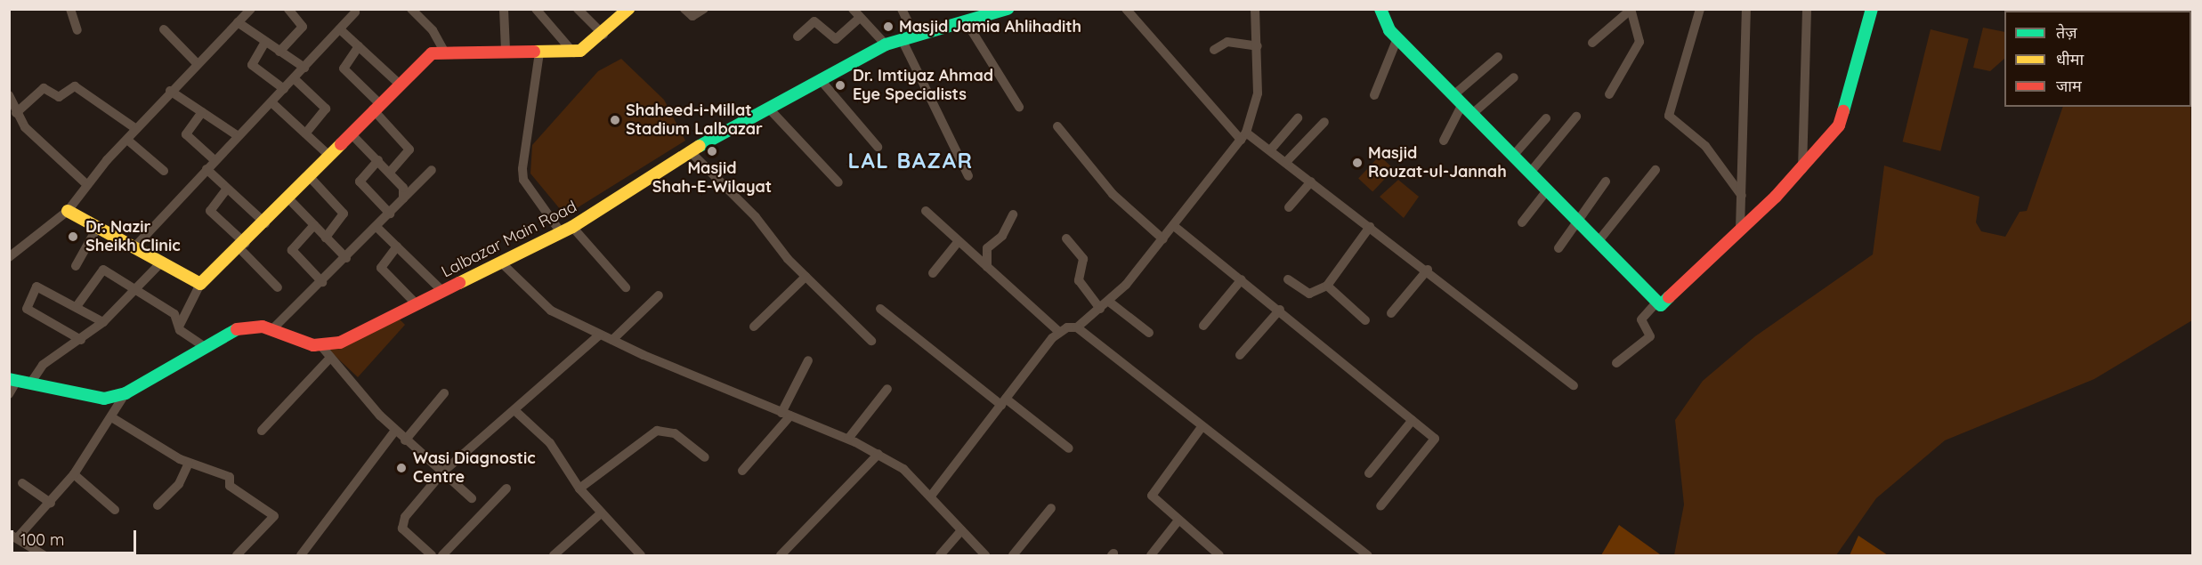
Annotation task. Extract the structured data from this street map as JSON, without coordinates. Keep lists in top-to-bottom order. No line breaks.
{"streets":{"street":["Lalbazar Main Road"]},"districts":["LAL BAZAR"],"places":["Masjid Jamia Ahlihadith","Dr. Imtiyaz Ahmad Eye Specialists","Shaheed-i-Millat Stadium Lalbazar","Masjid Shah-E-Wilayat","Masjid Rouzat-ul-Jannah","Dr. Nazir Sheikh Clinic","Wasi Diagnostic Centre"],"legend":["तेज़","धीमा","जाम"],"scale_bar":"100 m"}
